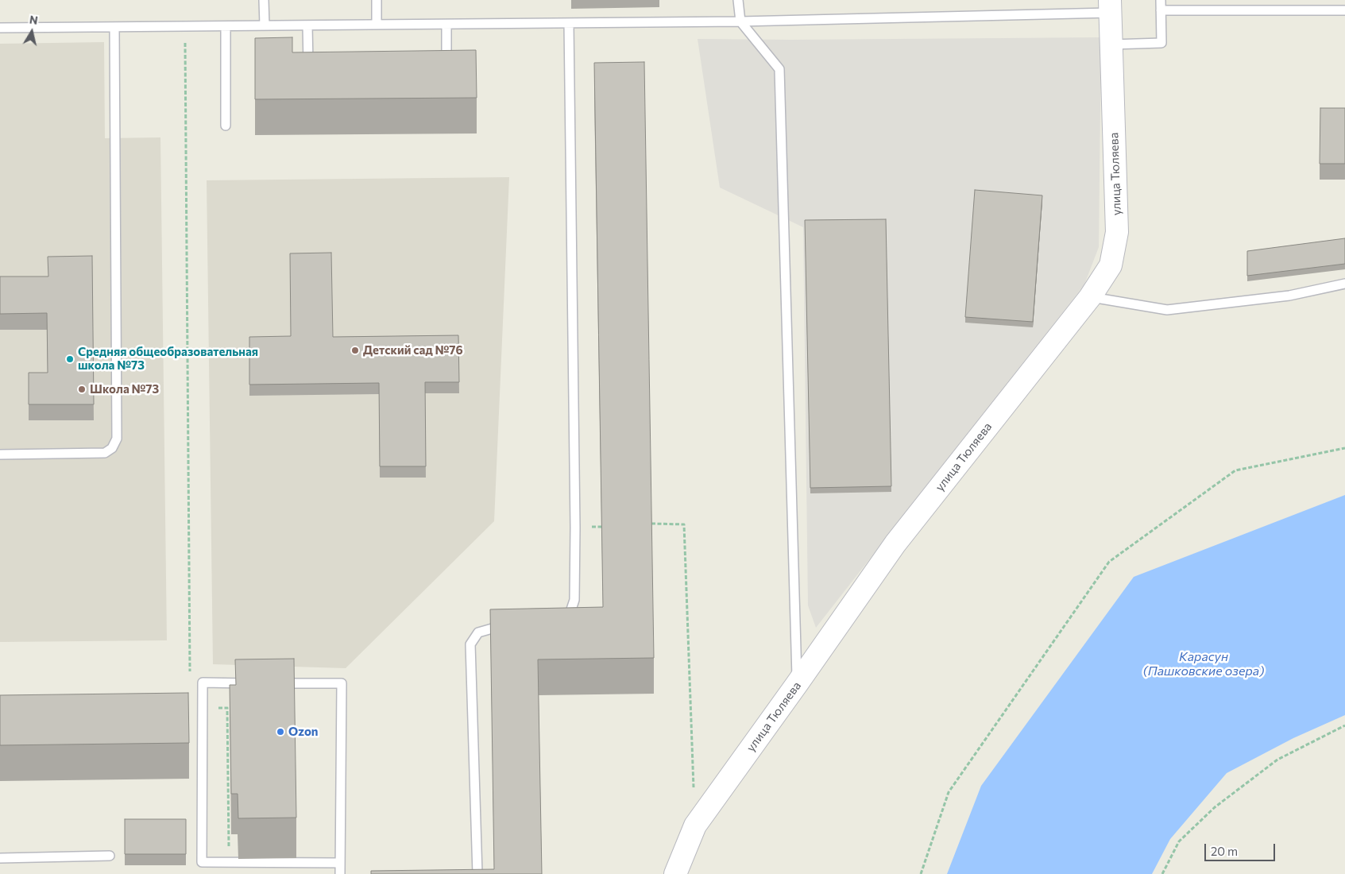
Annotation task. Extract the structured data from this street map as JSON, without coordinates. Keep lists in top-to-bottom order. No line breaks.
{"streets":{"street":["улица Тюляева"]},"water":["Карасун (Пашковские озера)"],"places":["Детский сад №76","Средняя общеобразовательная школа №73","Школа №73","Ozon"],"scale_bar":"20 m","north":"top"}
